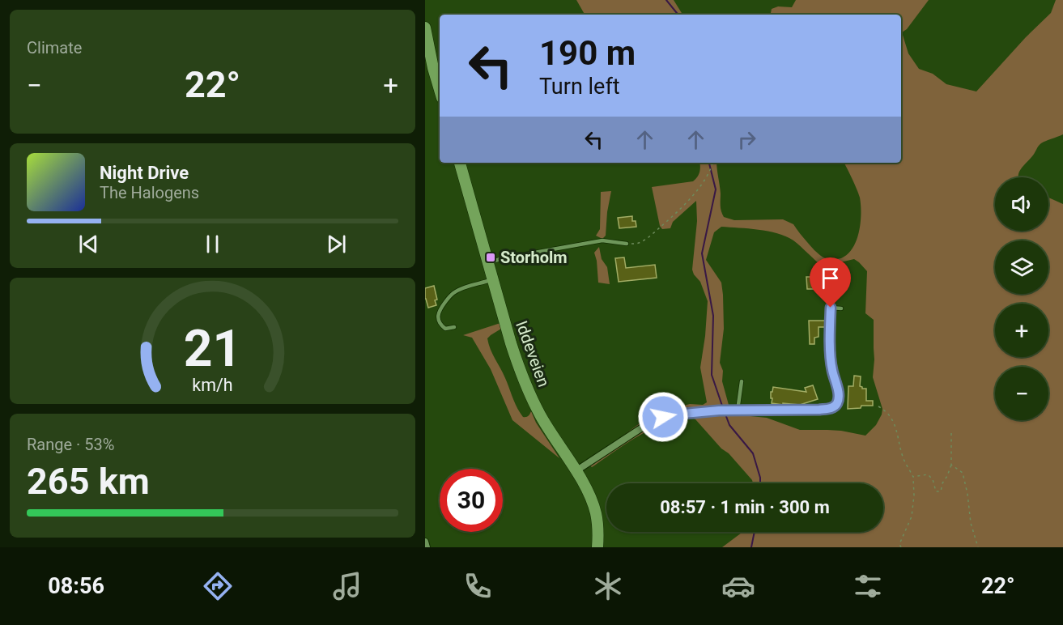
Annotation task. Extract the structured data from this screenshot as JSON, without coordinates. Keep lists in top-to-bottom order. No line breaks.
{"streets":{"main road":["Iddeveien"]},"places":{"transit":["Storholm"]},"page":{"tile":["Climate",["Range · 53%","265 km"]],"turn":["190 m","Turn left"],"heat":["−","22°","+"],"song":["Night Drive","The Halogens"],"map_buttons":["+","−"],"limit":"30","trip":"08:57 · 1 min · 300 m","tabs":["08:56","22°"],"gauge":["21","km/h"]}}
